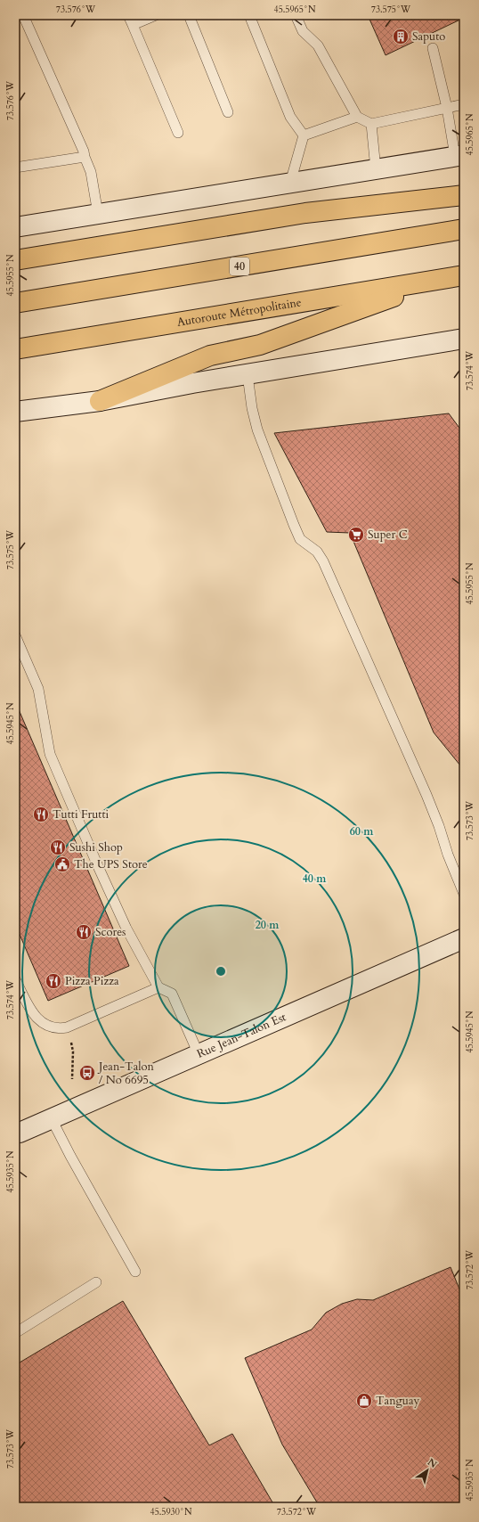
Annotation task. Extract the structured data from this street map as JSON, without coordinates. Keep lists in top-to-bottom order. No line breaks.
{"streets":{"highway":["40","Autoroute Métropolitaine"],"main road":["Rue Jean-Talon Est"]},"places":{"building":["Saputo"],"supermarket":["Super C"],"restaurant":["Tutti Frutti","Sushi Shop","Scores","Pizza Pizza"],"public building":["The UPS Store"],"bus stop":["Jean-Talon / No 6695"],"shop":["Tanguay"]},"north":"top right","coordinates":["73.576°W","45.5965°N","73.575°W","45.5955°N","73.574°W","45.5945°N","73.573°W","45.5935°N","73.572°W","45.5930°N"],"rings":["60 m","40 m","20 m"]}
